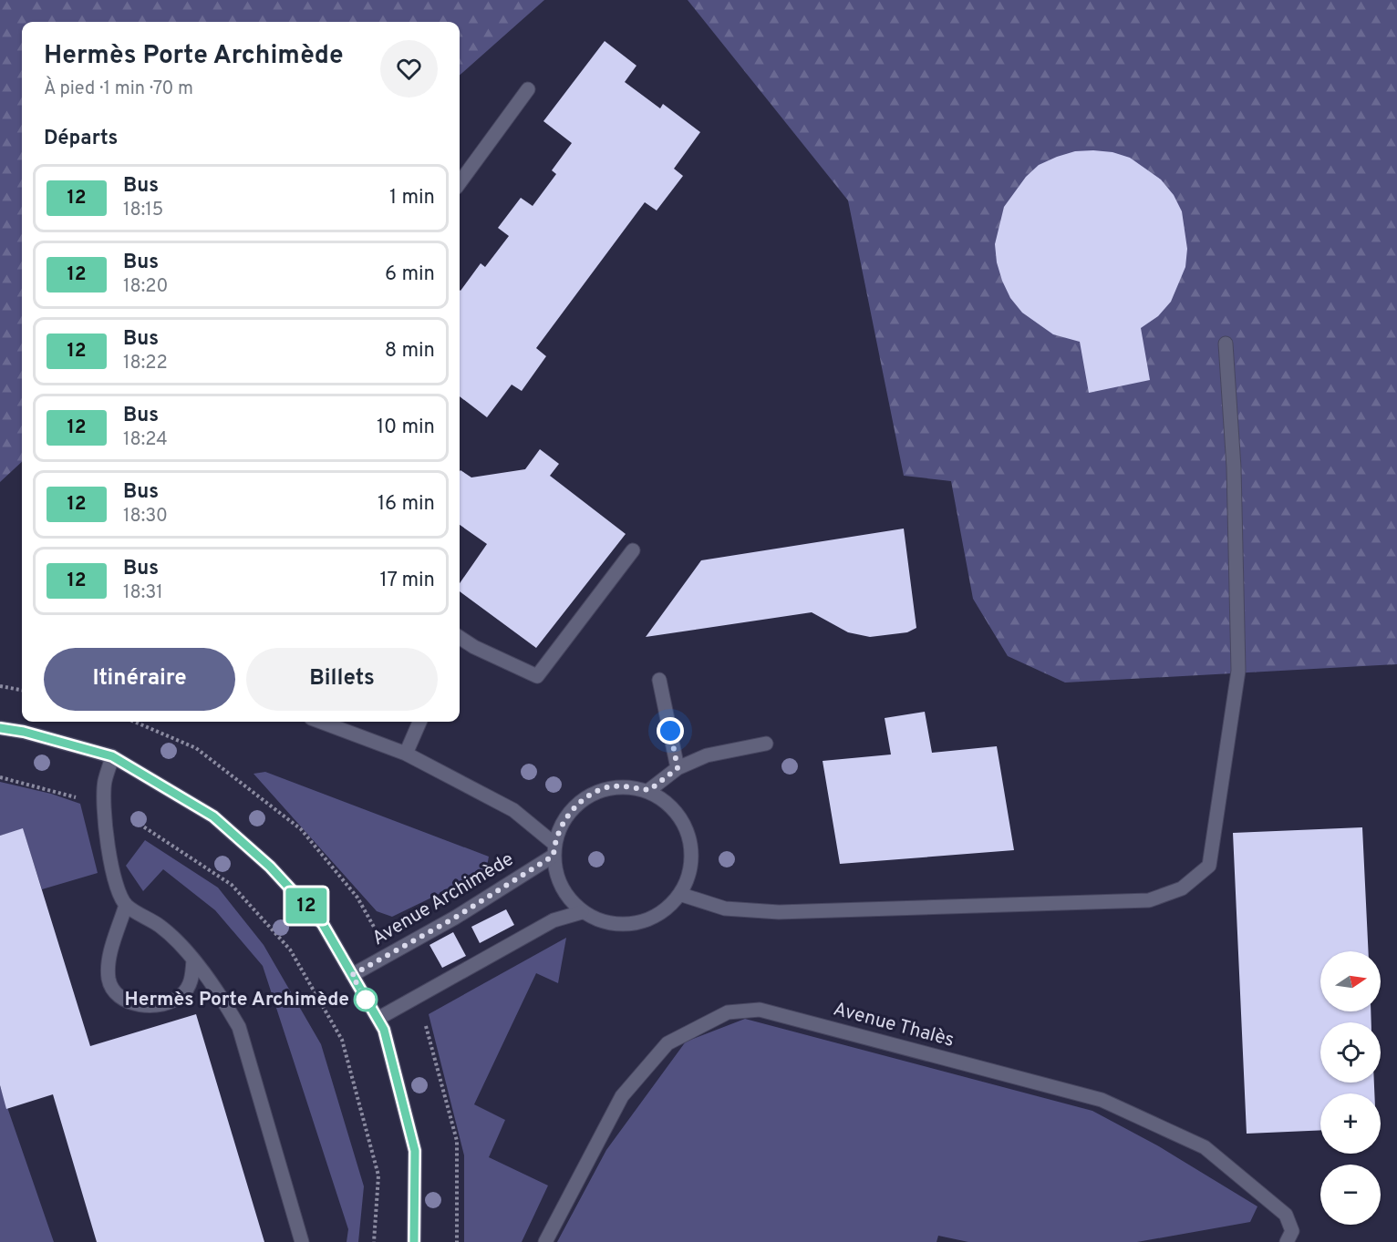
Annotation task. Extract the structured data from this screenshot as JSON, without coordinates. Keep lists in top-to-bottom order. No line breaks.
{"streets":{"street":["Avenue Archimède","Avenue Thalès"]},"places":["Hermès Porte Archimède"],"lines":["bus line 12"],"north":"right","page":{"on_map":"12","heading":[["Hermès Porte Archimède","À pied · 1 min · 70 m"],"Départs"],"list":[{"mark":"12","name":"Bus","note":"18:15","value":"1 min"},{"mark":"12","name":"Bus","note":"18:20","value":"6 min"},{"mark":"12","name":"Bus","note":"18:22","value":"8 min"},{"mark":"12","name":"Bus","note":"18:24","value":"10 min"},{"mark":"12","name":"Bus","note":"18:30","value":"16 min"},{"mark":"12","name":"Bus","note":"18:31","value":"17 min"}],"buttons":["Itinéraire","Billets"],"map_buttons":["+","−"]}}
